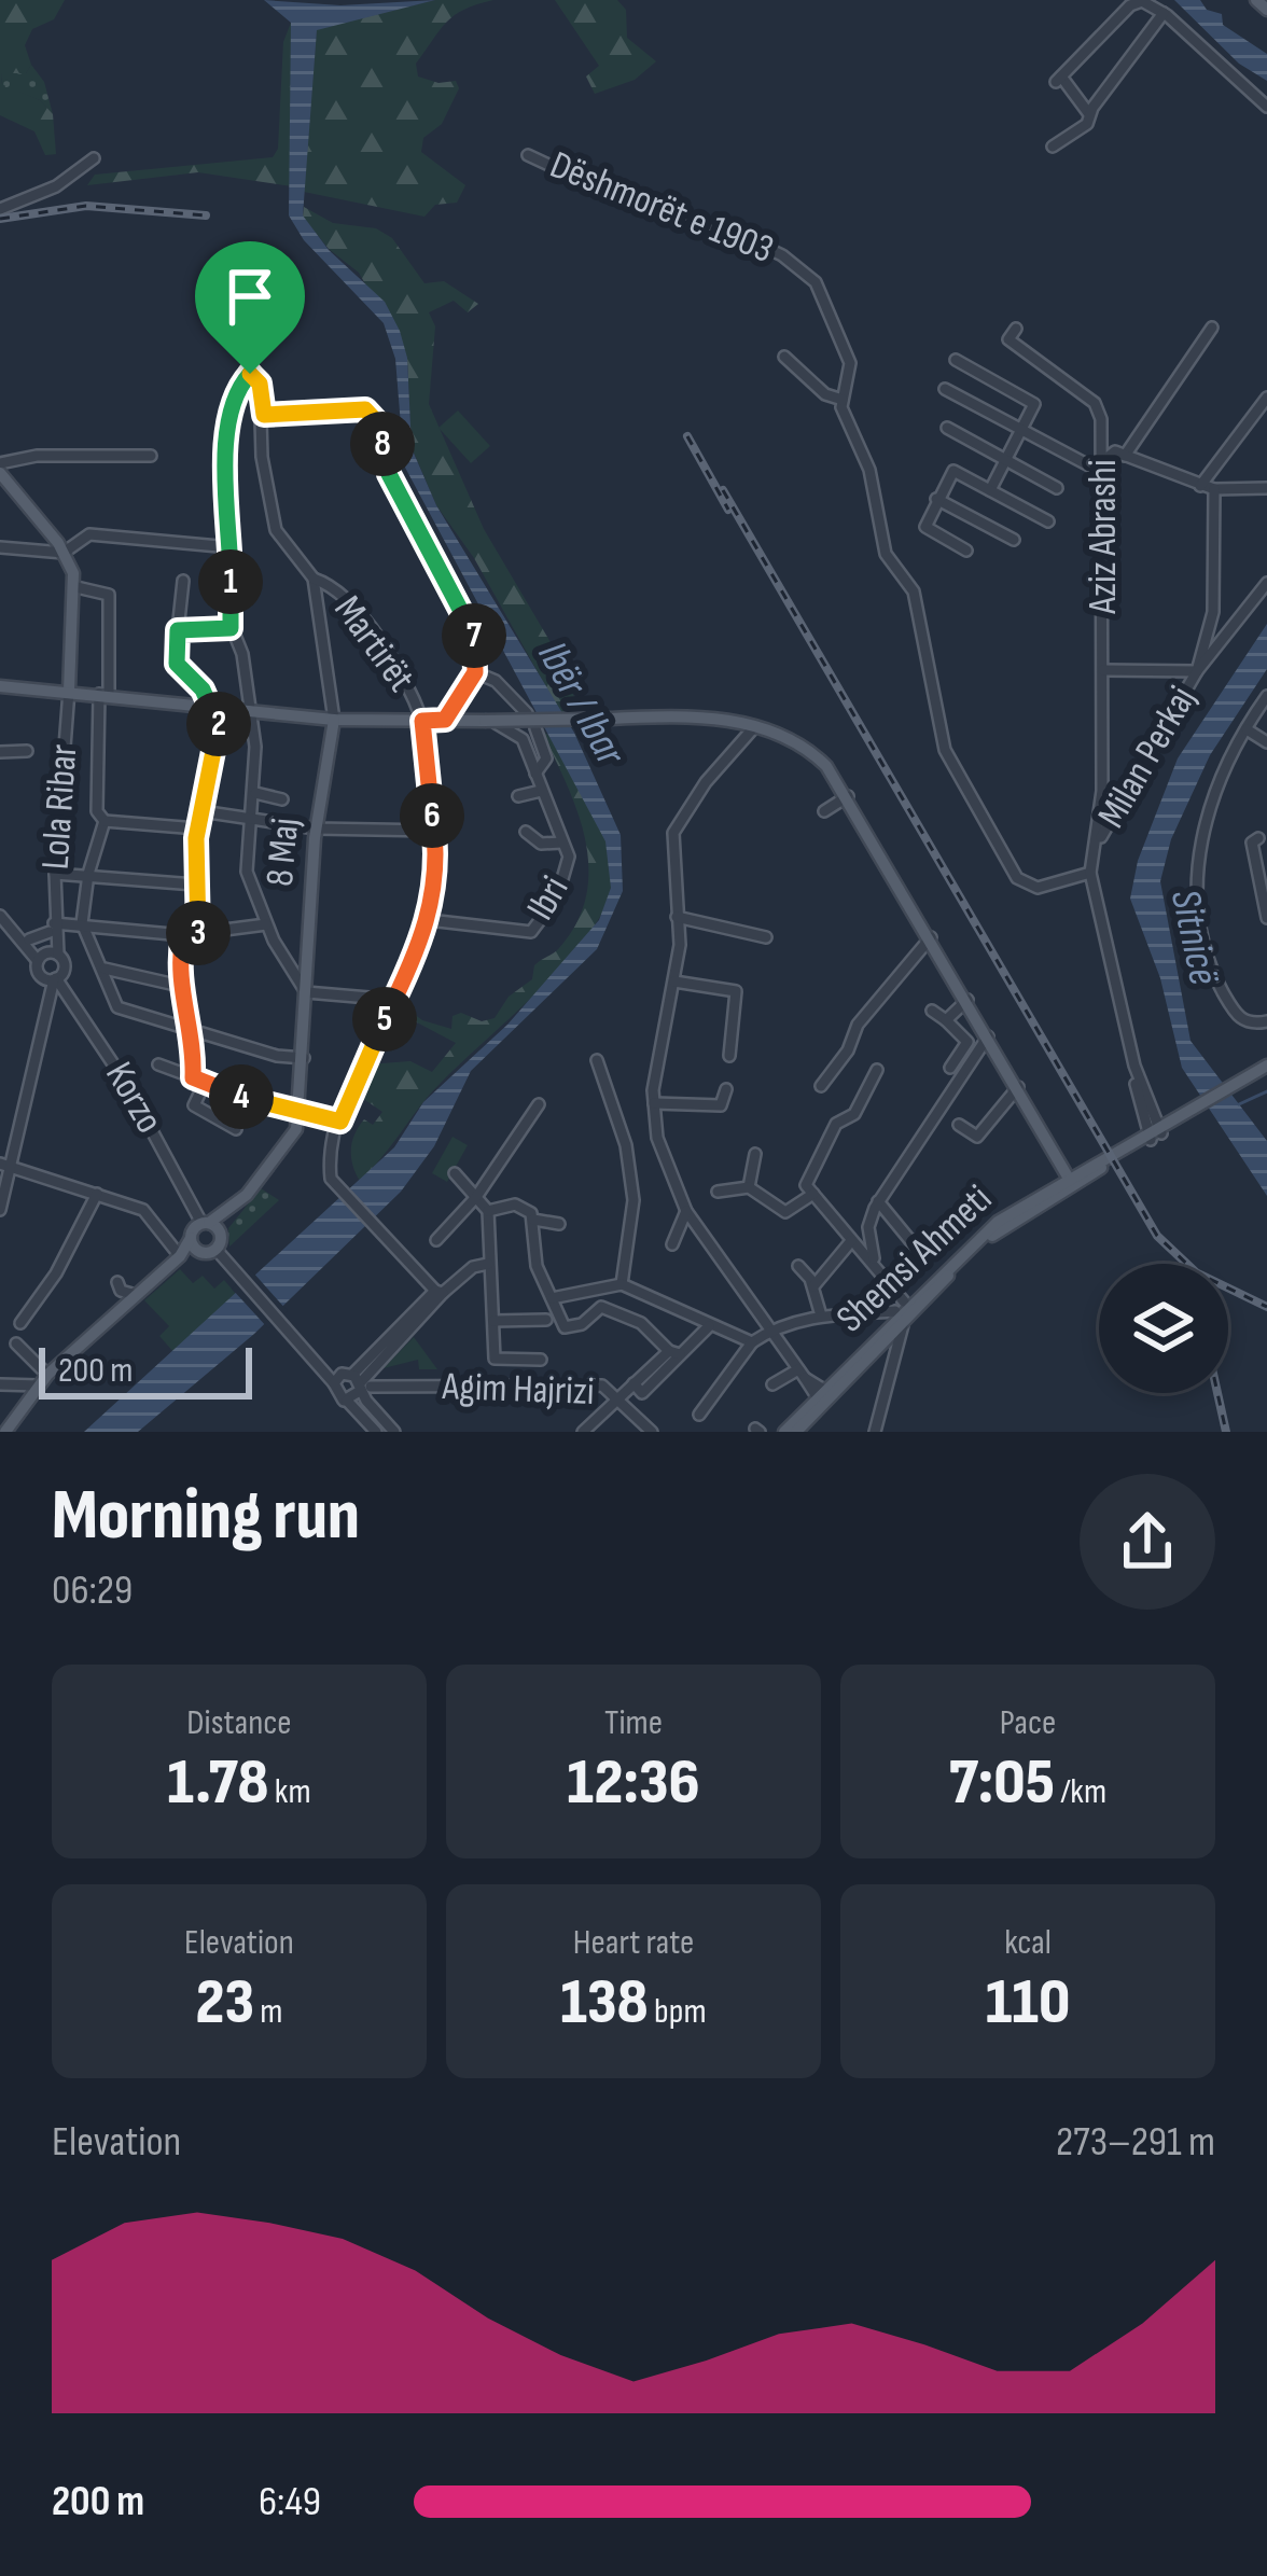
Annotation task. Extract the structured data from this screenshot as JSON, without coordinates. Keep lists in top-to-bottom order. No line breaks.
{"streets":{"main road":["8 Maj","Shemsi Ahmeti"],"street":["Dëshmorët e 1903","Aziz Abrashi","Martirët","Milan Perkaj","Lola Ribar","Ibri","Korzo","Agim Hajrizi"]},"crossings":[["Dëshmorët e 1903","Aziz Abrashi"],["Aziz Abrashi","Milan Perkaj"],["8 Maj","Korzo"]],"water":["Ibër / Ibar","Sitnicë"],"scale_bar":"200 m","page":{"pins":["8","1","7","2","6","3","5","4"],"scale":"200 m","heading":["Morning run","06:29"],"stats":[["Distance","1.78 km"],["Time","12:36"],["Pace","7:05 /km"],["Elevation","23 m"],["Heart rate","138 bpm"],["kcal","110"]],"chart":["Elevation","273–291 m"],"list":[{"name":"200 m","note":"6:49"}]}}
